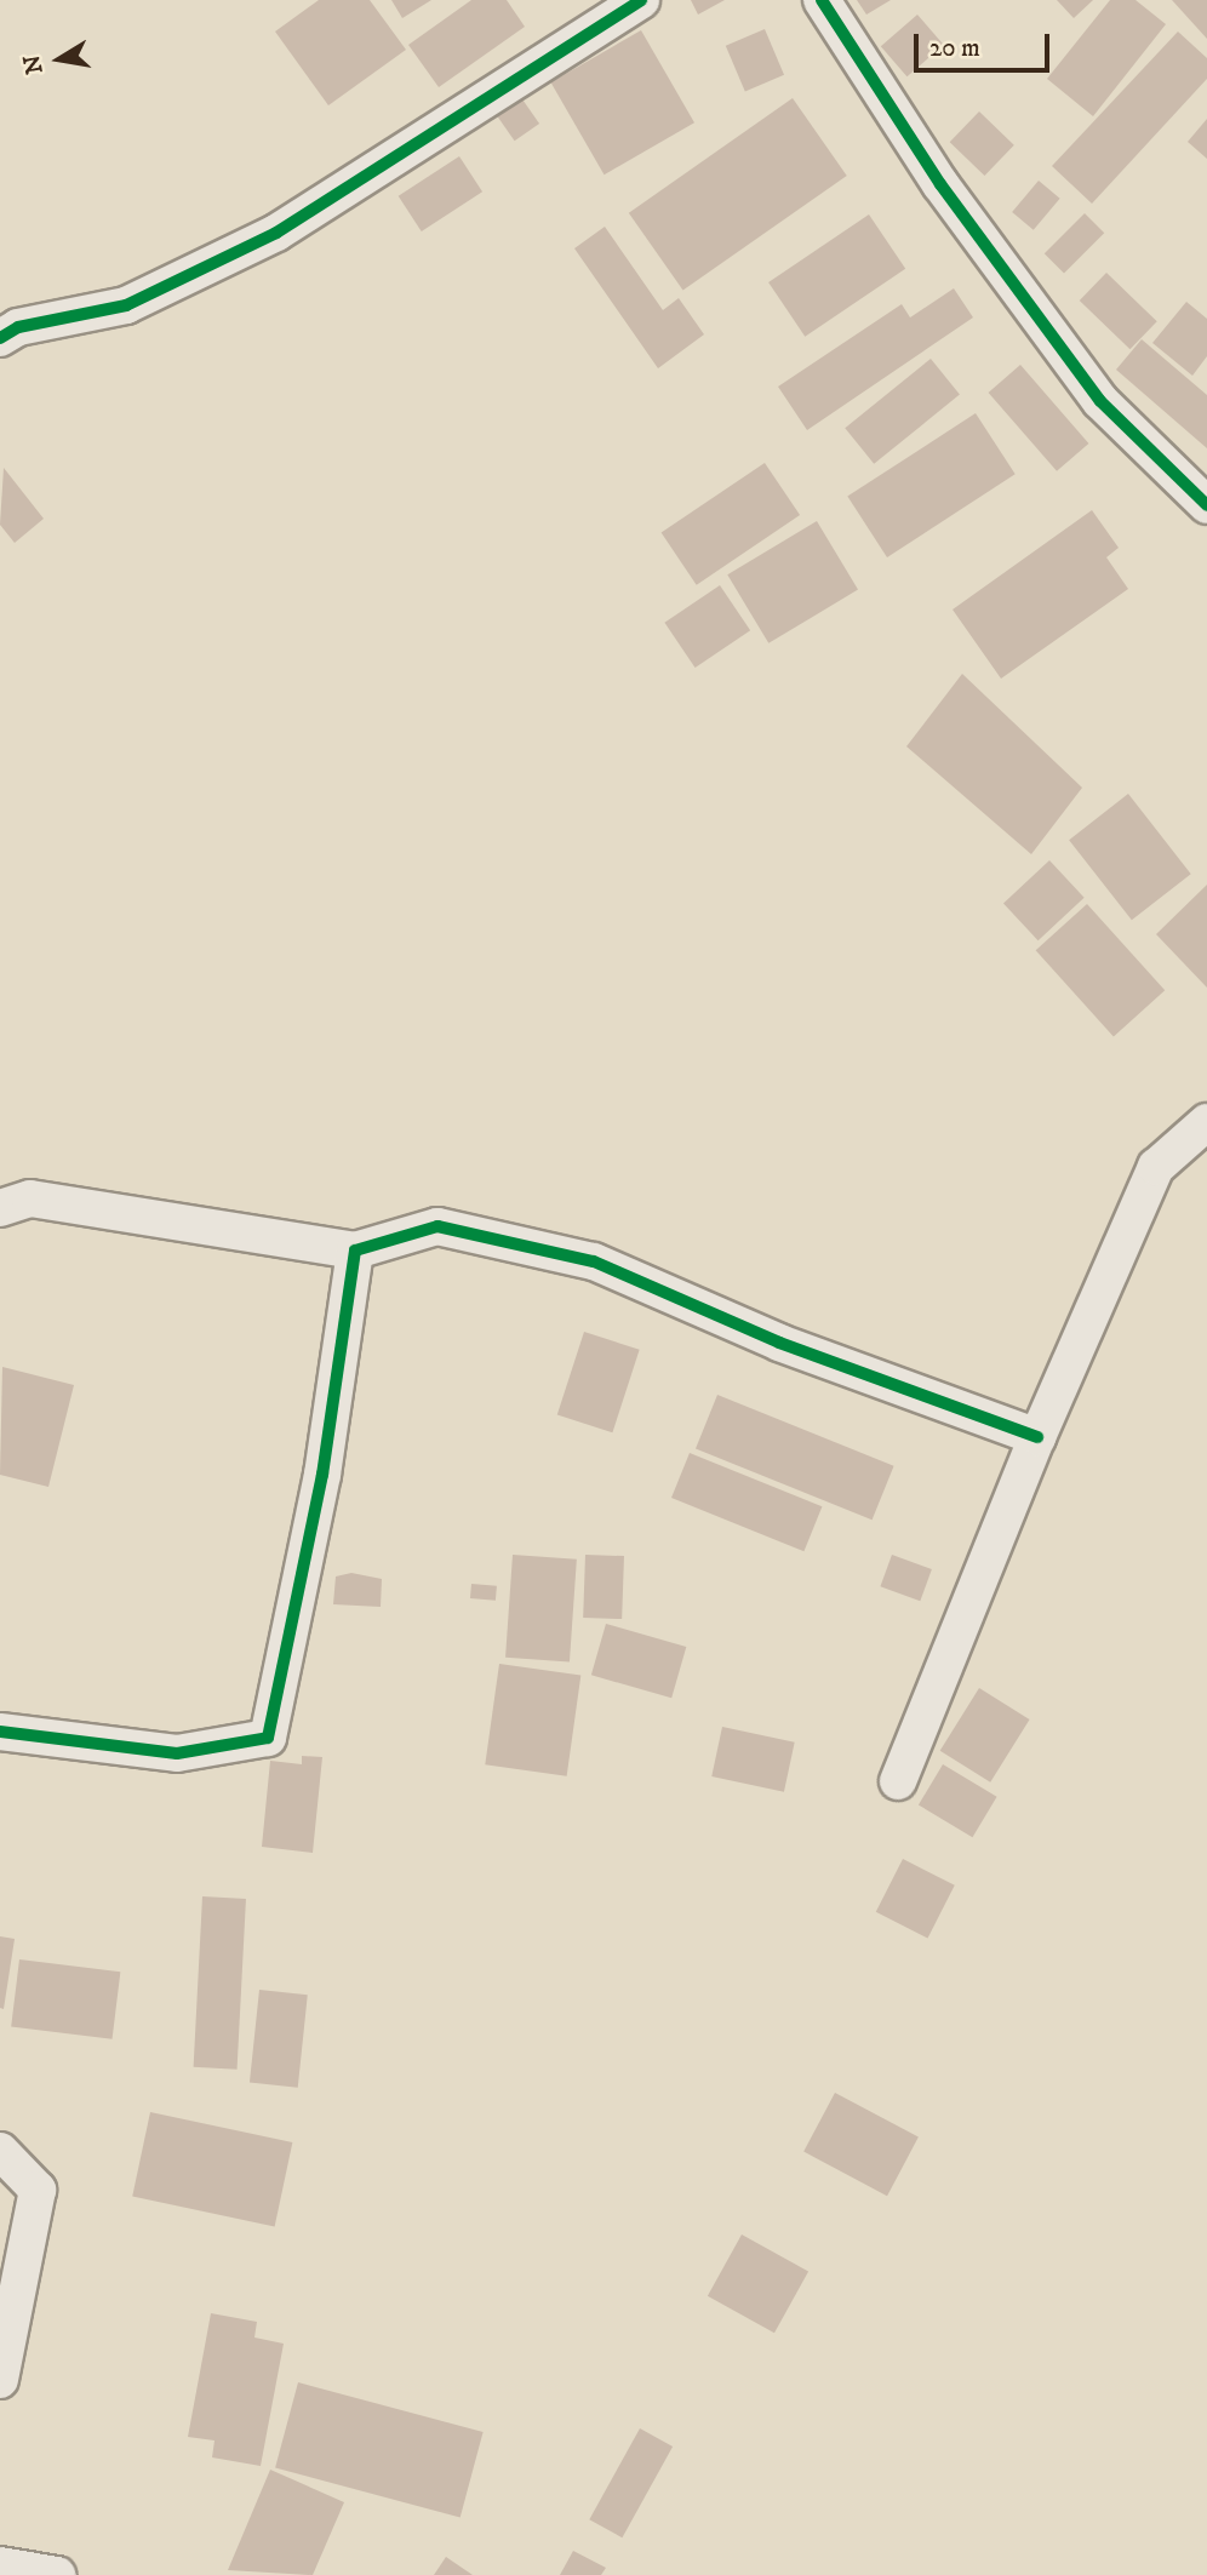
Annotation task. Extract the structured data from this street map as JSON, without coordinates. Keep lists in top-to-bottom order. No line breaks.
{"scale_bar":"20 m","north":"left"}
